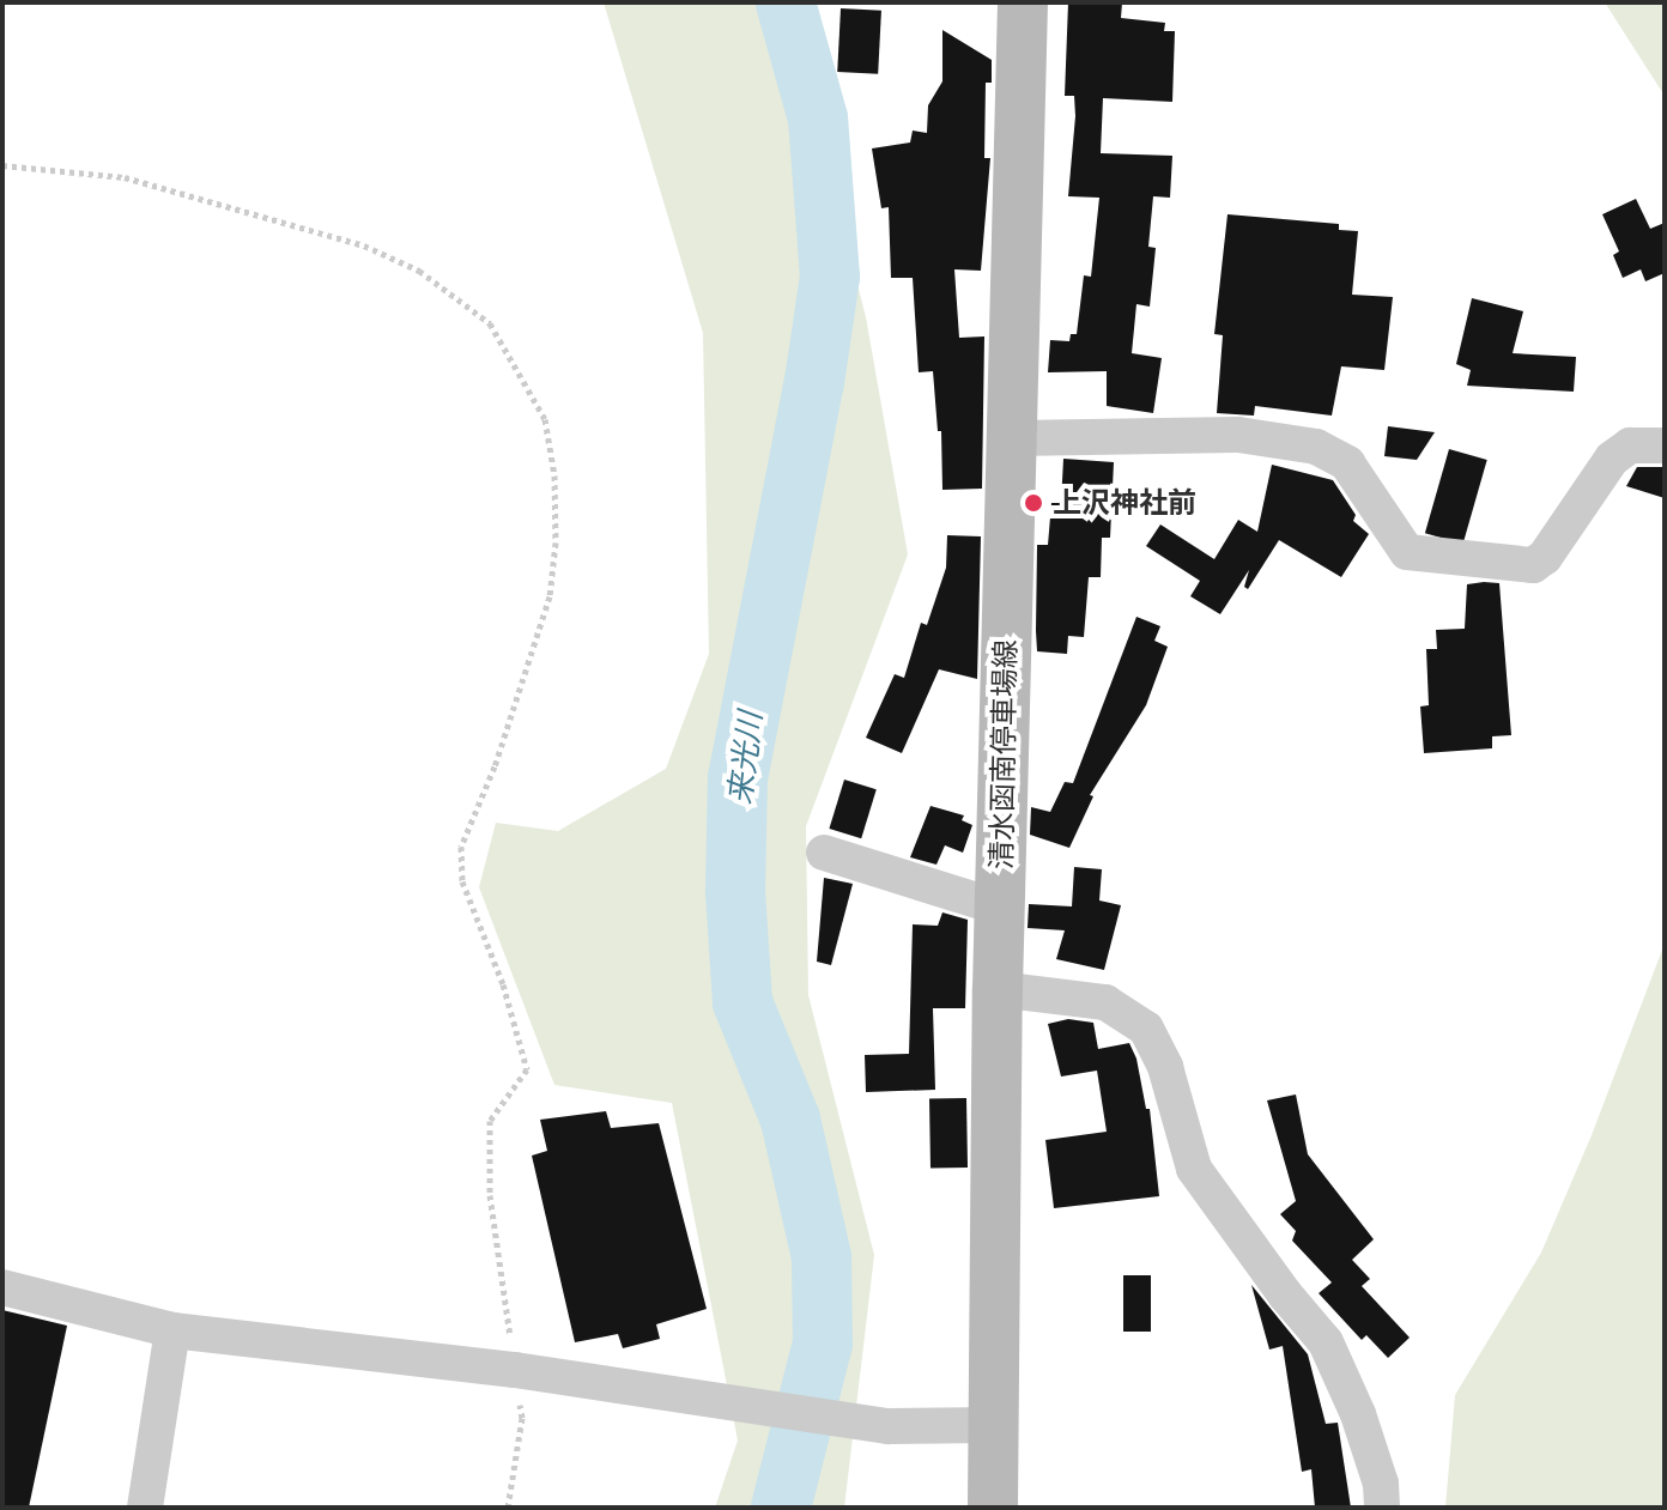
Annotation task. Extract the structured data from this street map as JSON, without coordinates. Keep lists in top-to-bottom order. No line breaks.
{"streets":{"main road":["清水函南停車場線"]},"water":["来光川"],"places":["上沢神社前"]}
